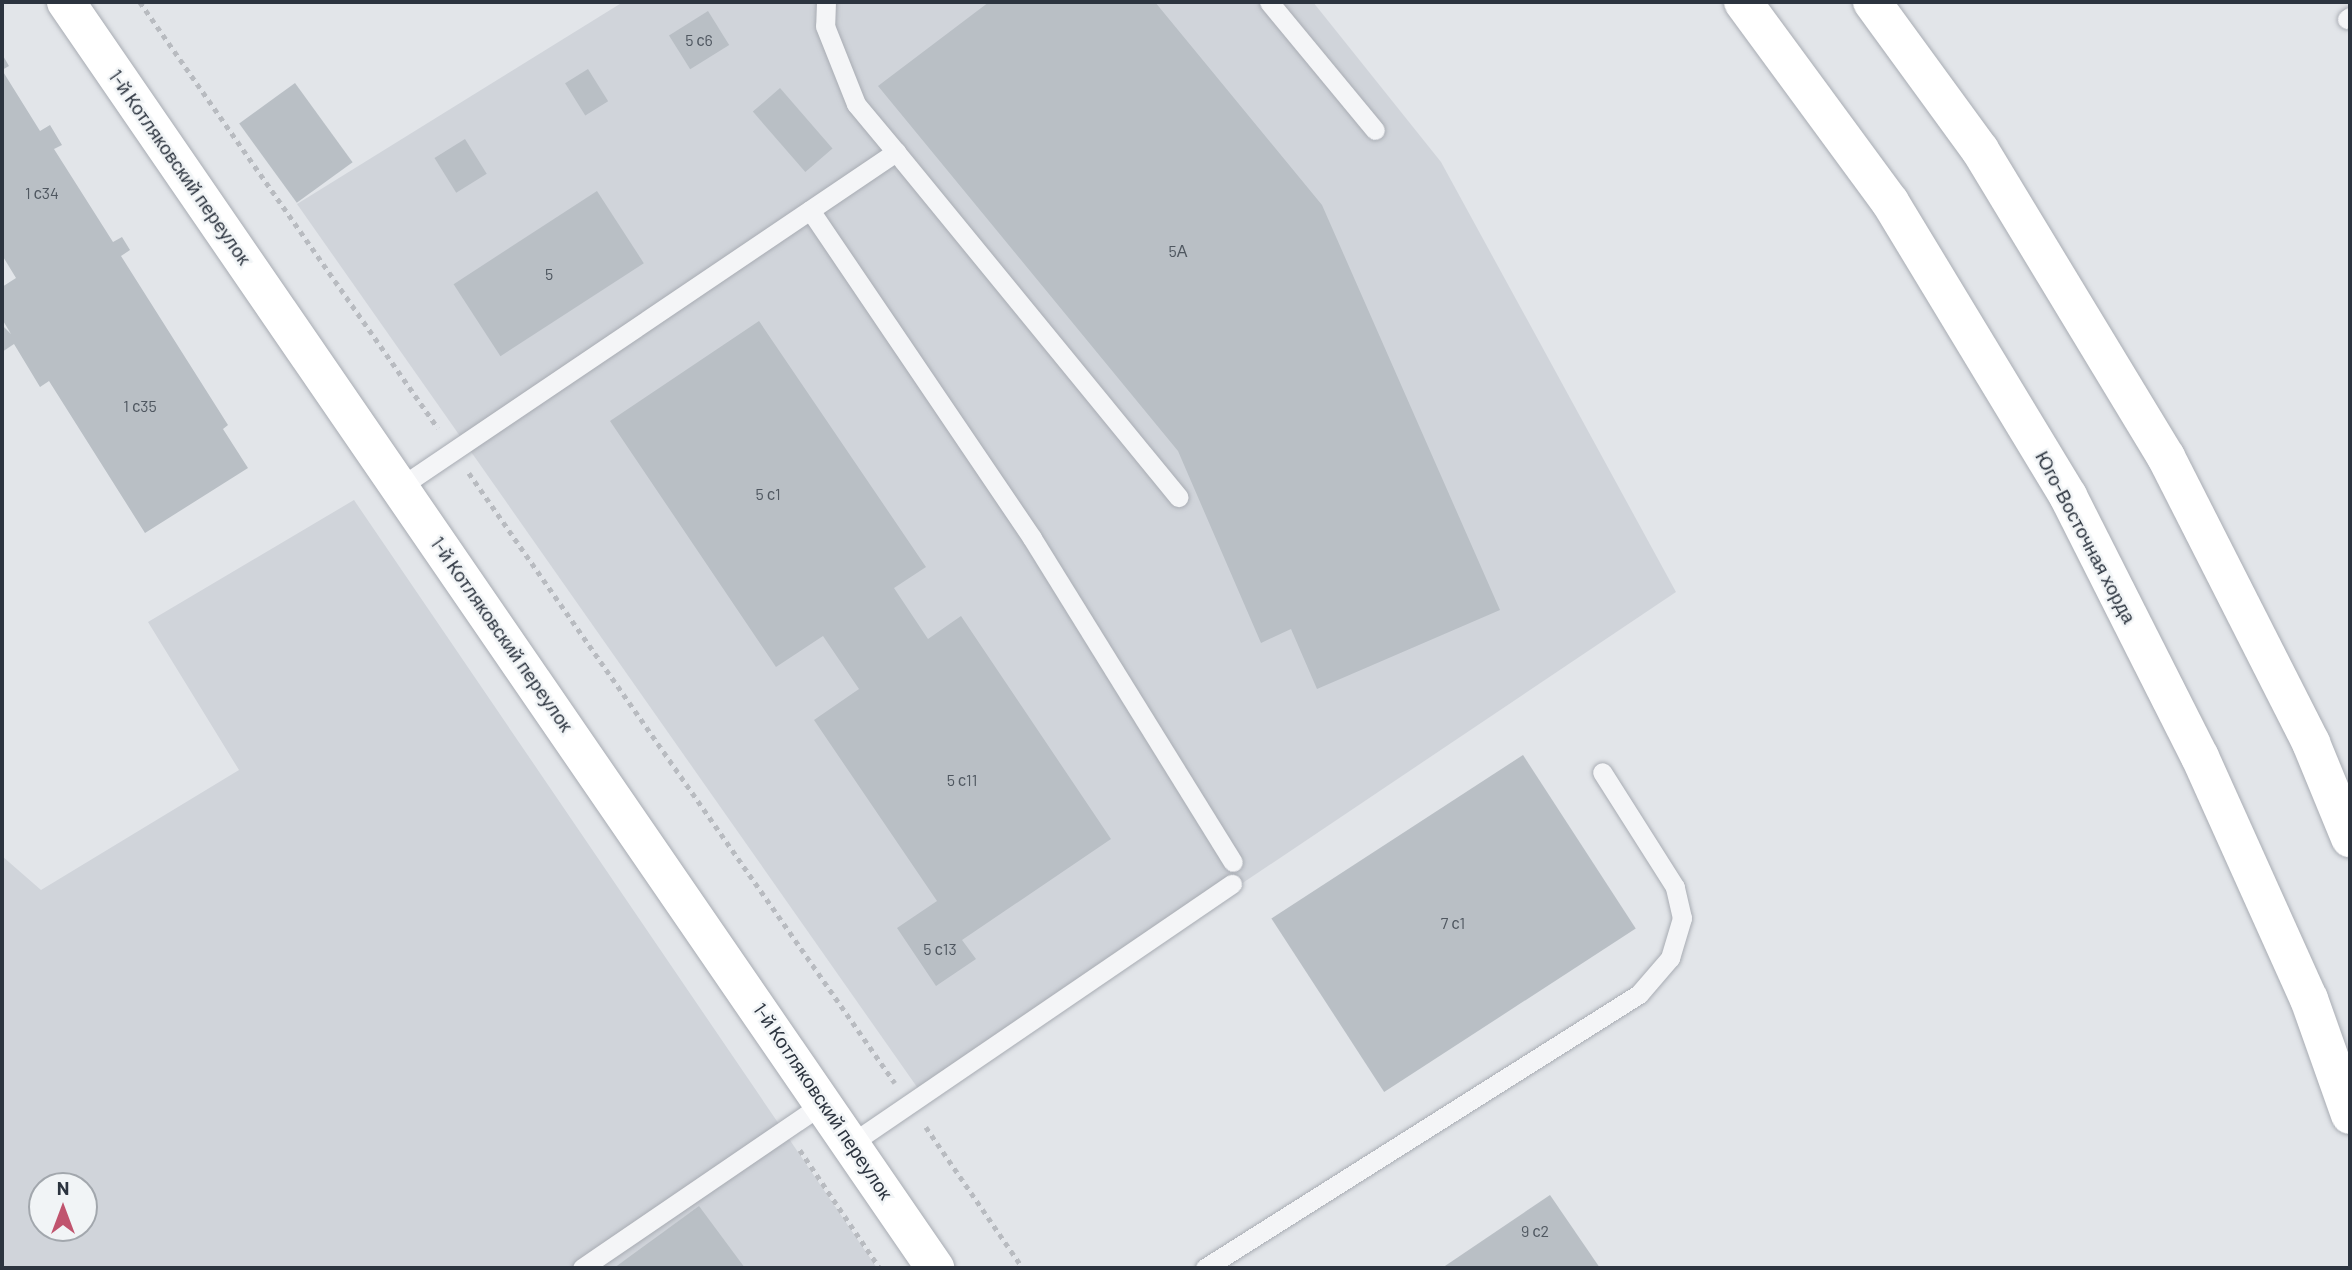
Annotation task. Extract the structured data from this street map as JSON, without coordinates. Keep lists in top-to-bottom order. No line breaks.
{"streets":{"main road":["1-й Котляковский переулок","Юго-Восточная хорда"]},"house_numbers":["5 с6","1 с34","5А","5","1 с35","5 с1","5 с11","7 с1","5 с13","9 с2"],"north":"top"}
